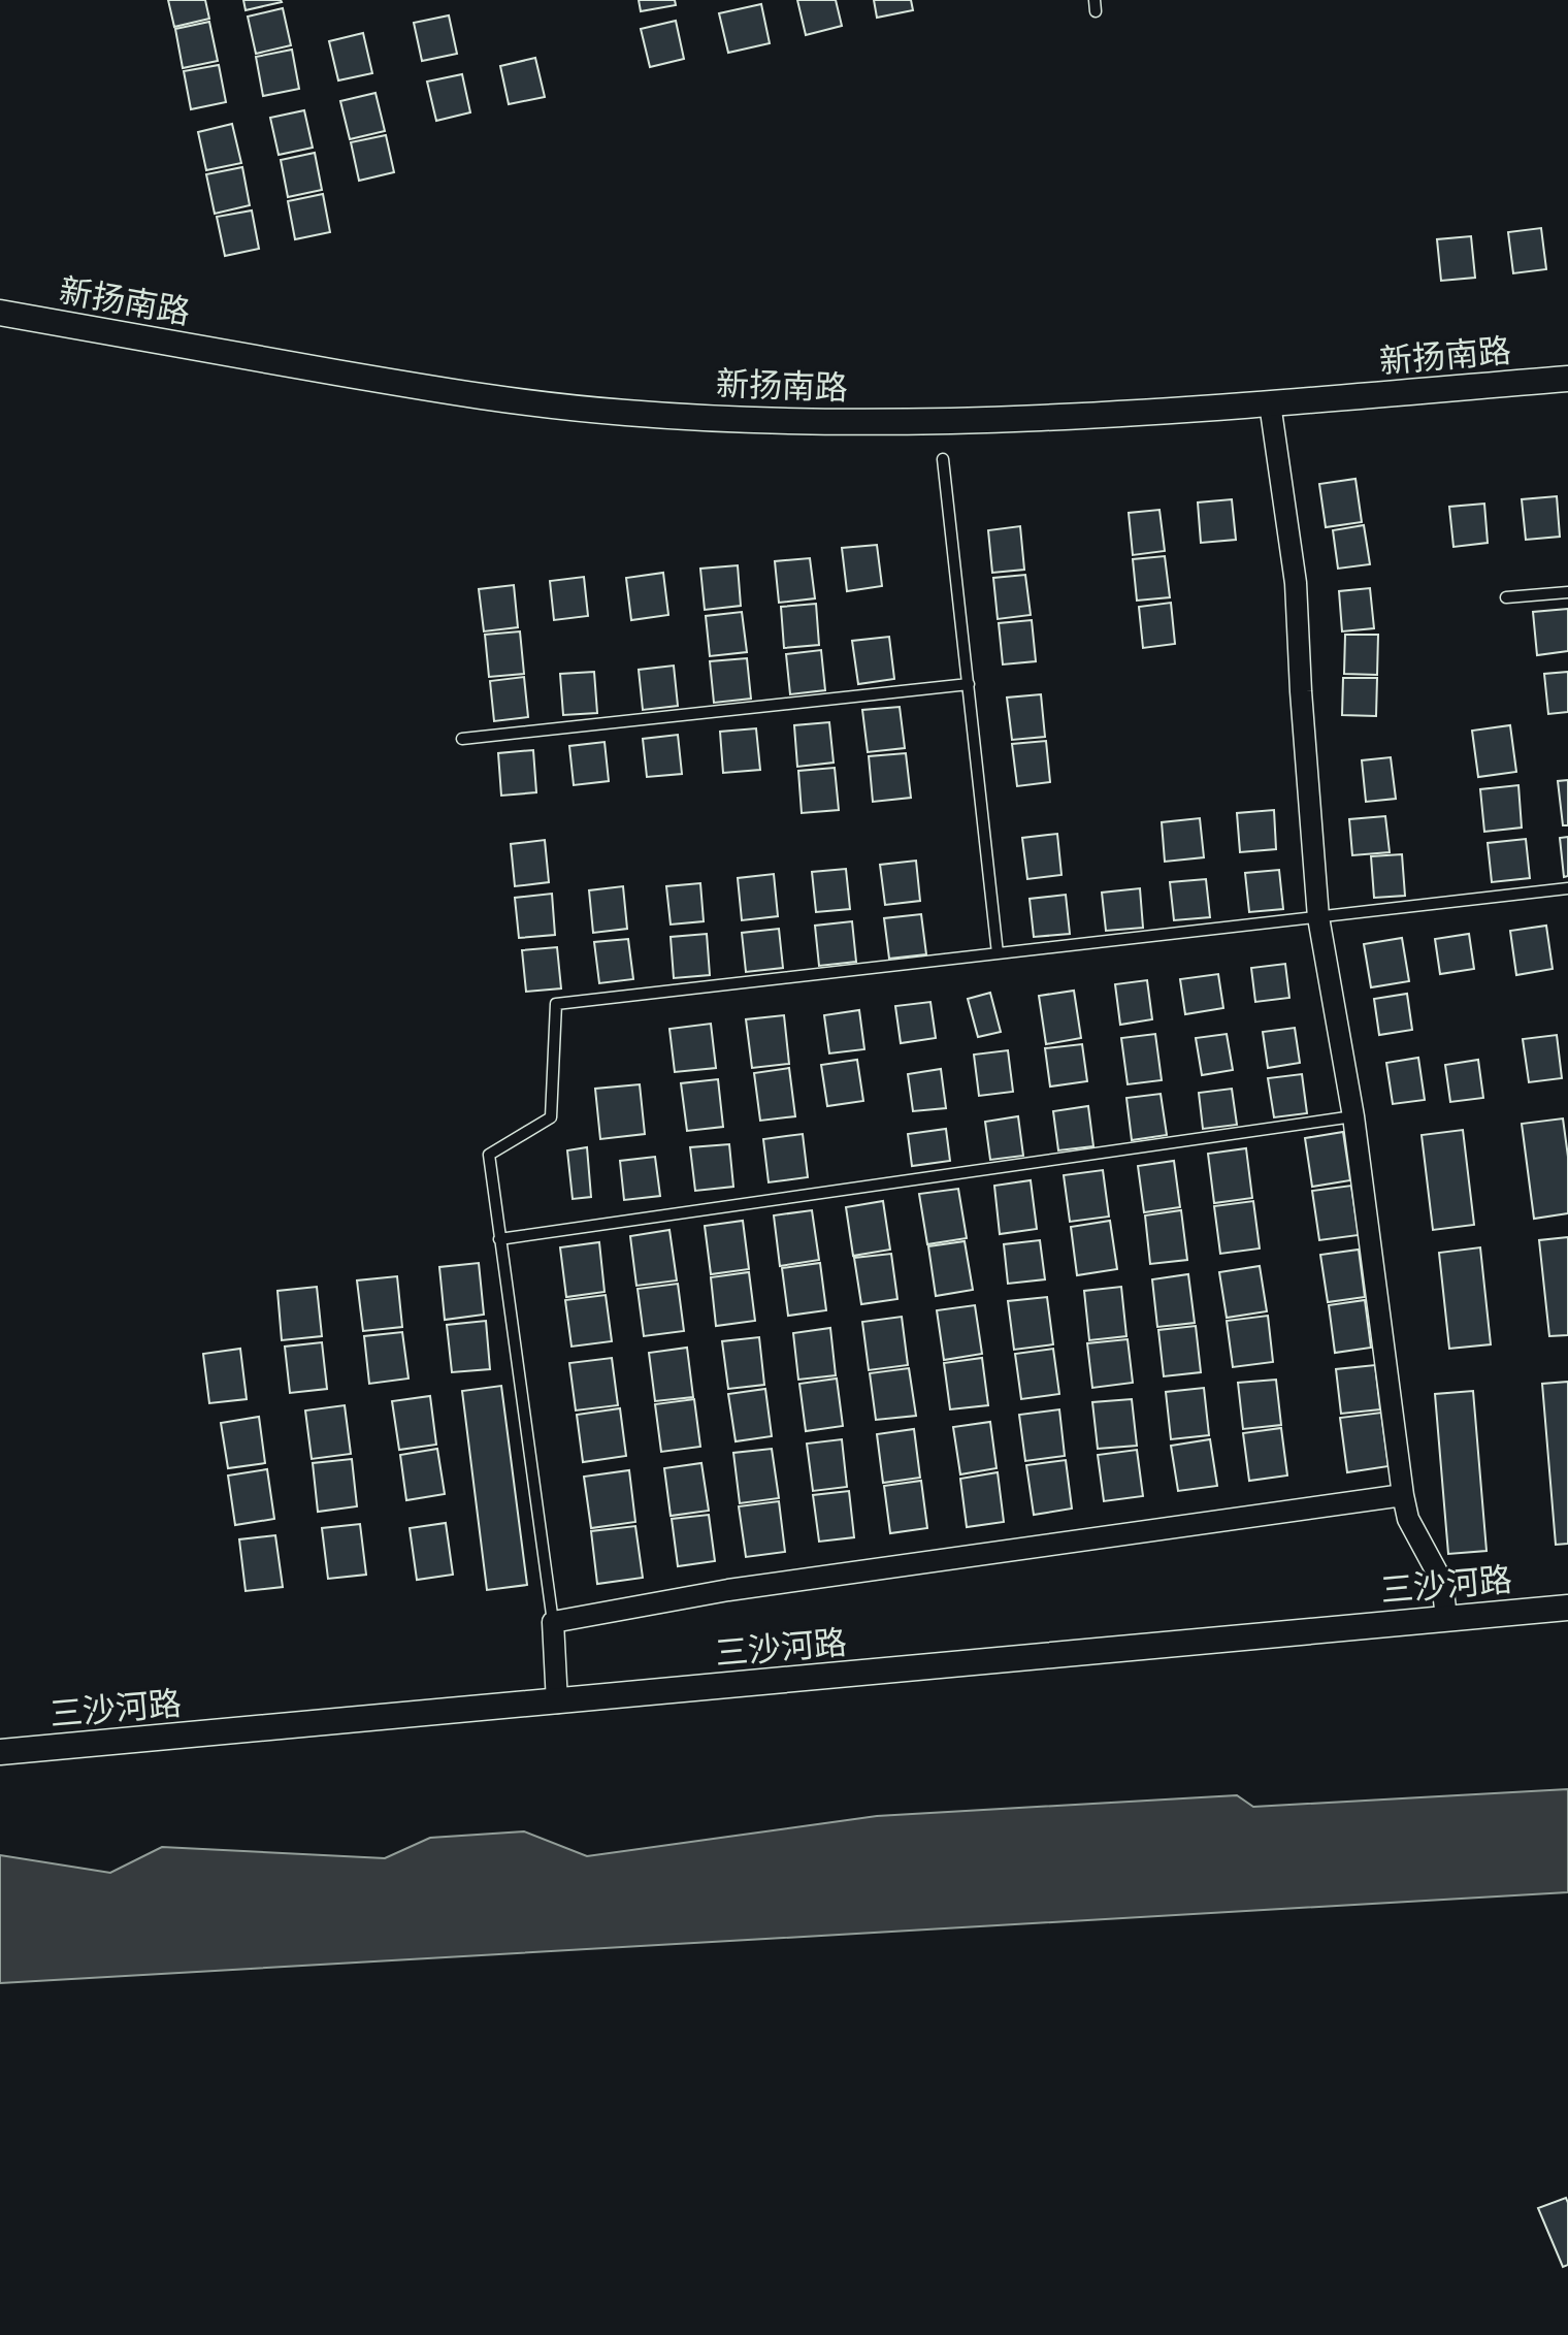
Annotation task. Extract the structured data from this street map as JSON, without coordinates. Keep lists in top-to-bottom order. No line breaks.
{"streets":{"street":["新扬南路","三沙河路"]}}
